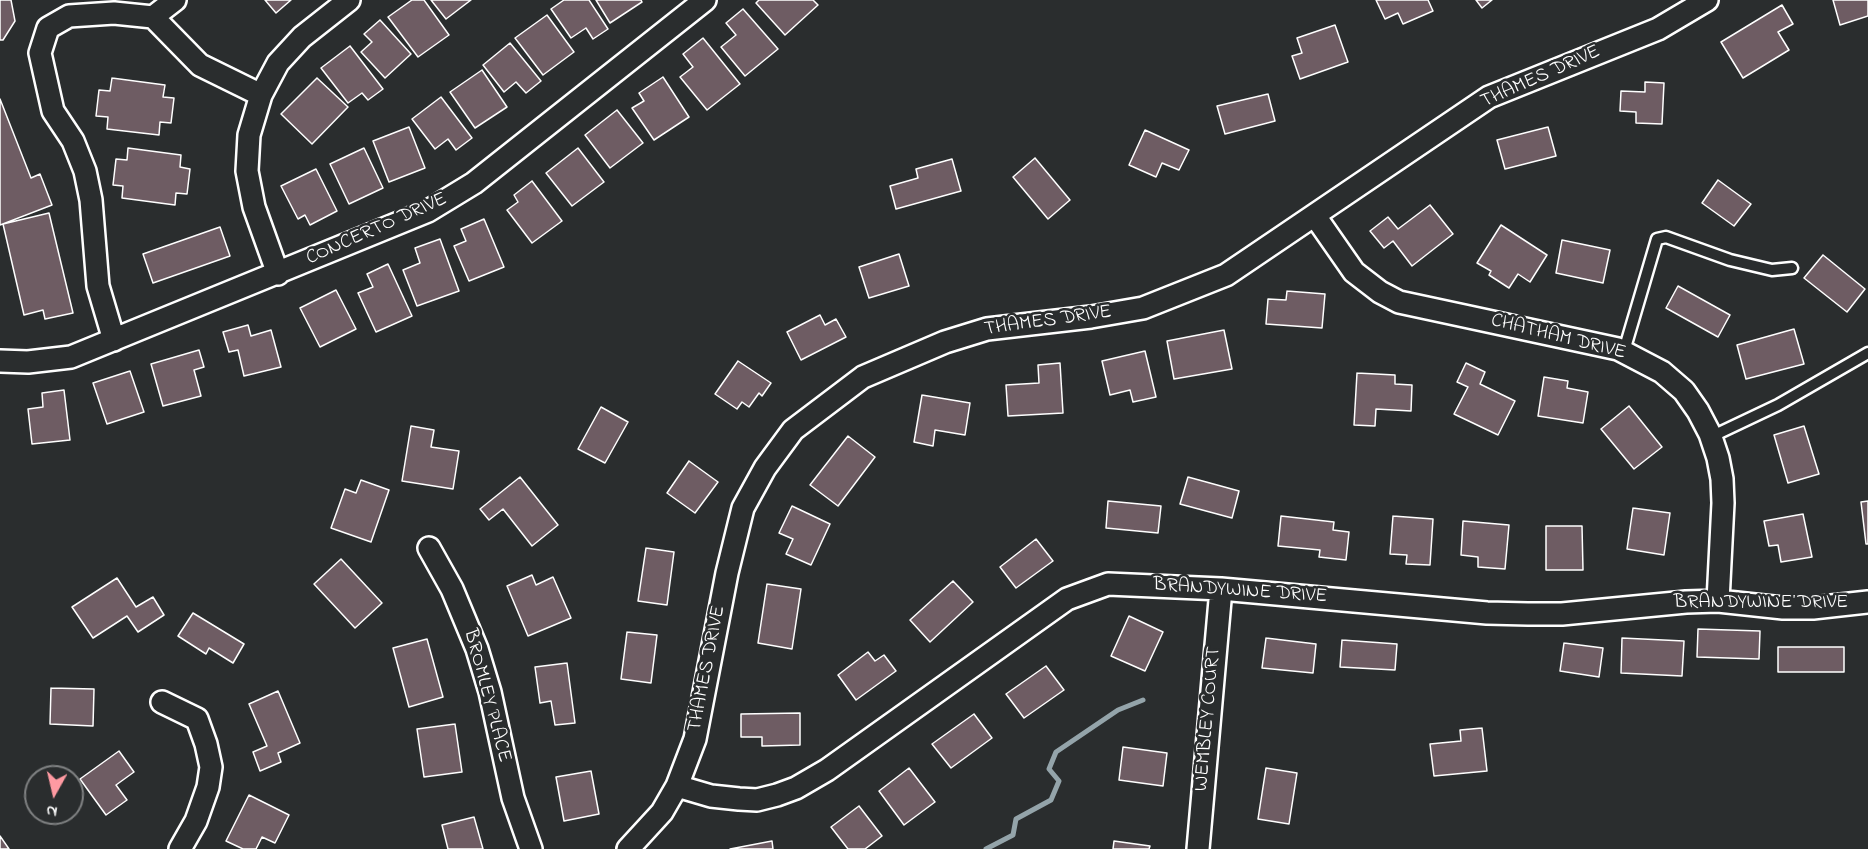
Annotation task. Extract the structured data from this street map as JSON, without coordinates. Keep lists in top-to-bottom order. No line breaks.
{"streets":{"street":["THAMES DRIVE","CONCERTO DRIVE","CHATHAM DRIVE","BRANDYWINE DRIVE","BROMLEY PLACE","WEMBLEY COURT"]},"crossings":[["THAMES DRIVE","CHATHAM DRIVE"],["THAMES DRIVE","BRANDYWINE DRIVE"],["CHATHAM DRIVE","BRANDYWINE DRIVE"],["BRANDYWINE DRIVE","WEMBLEY COURT"]],"north":"bottom"}
